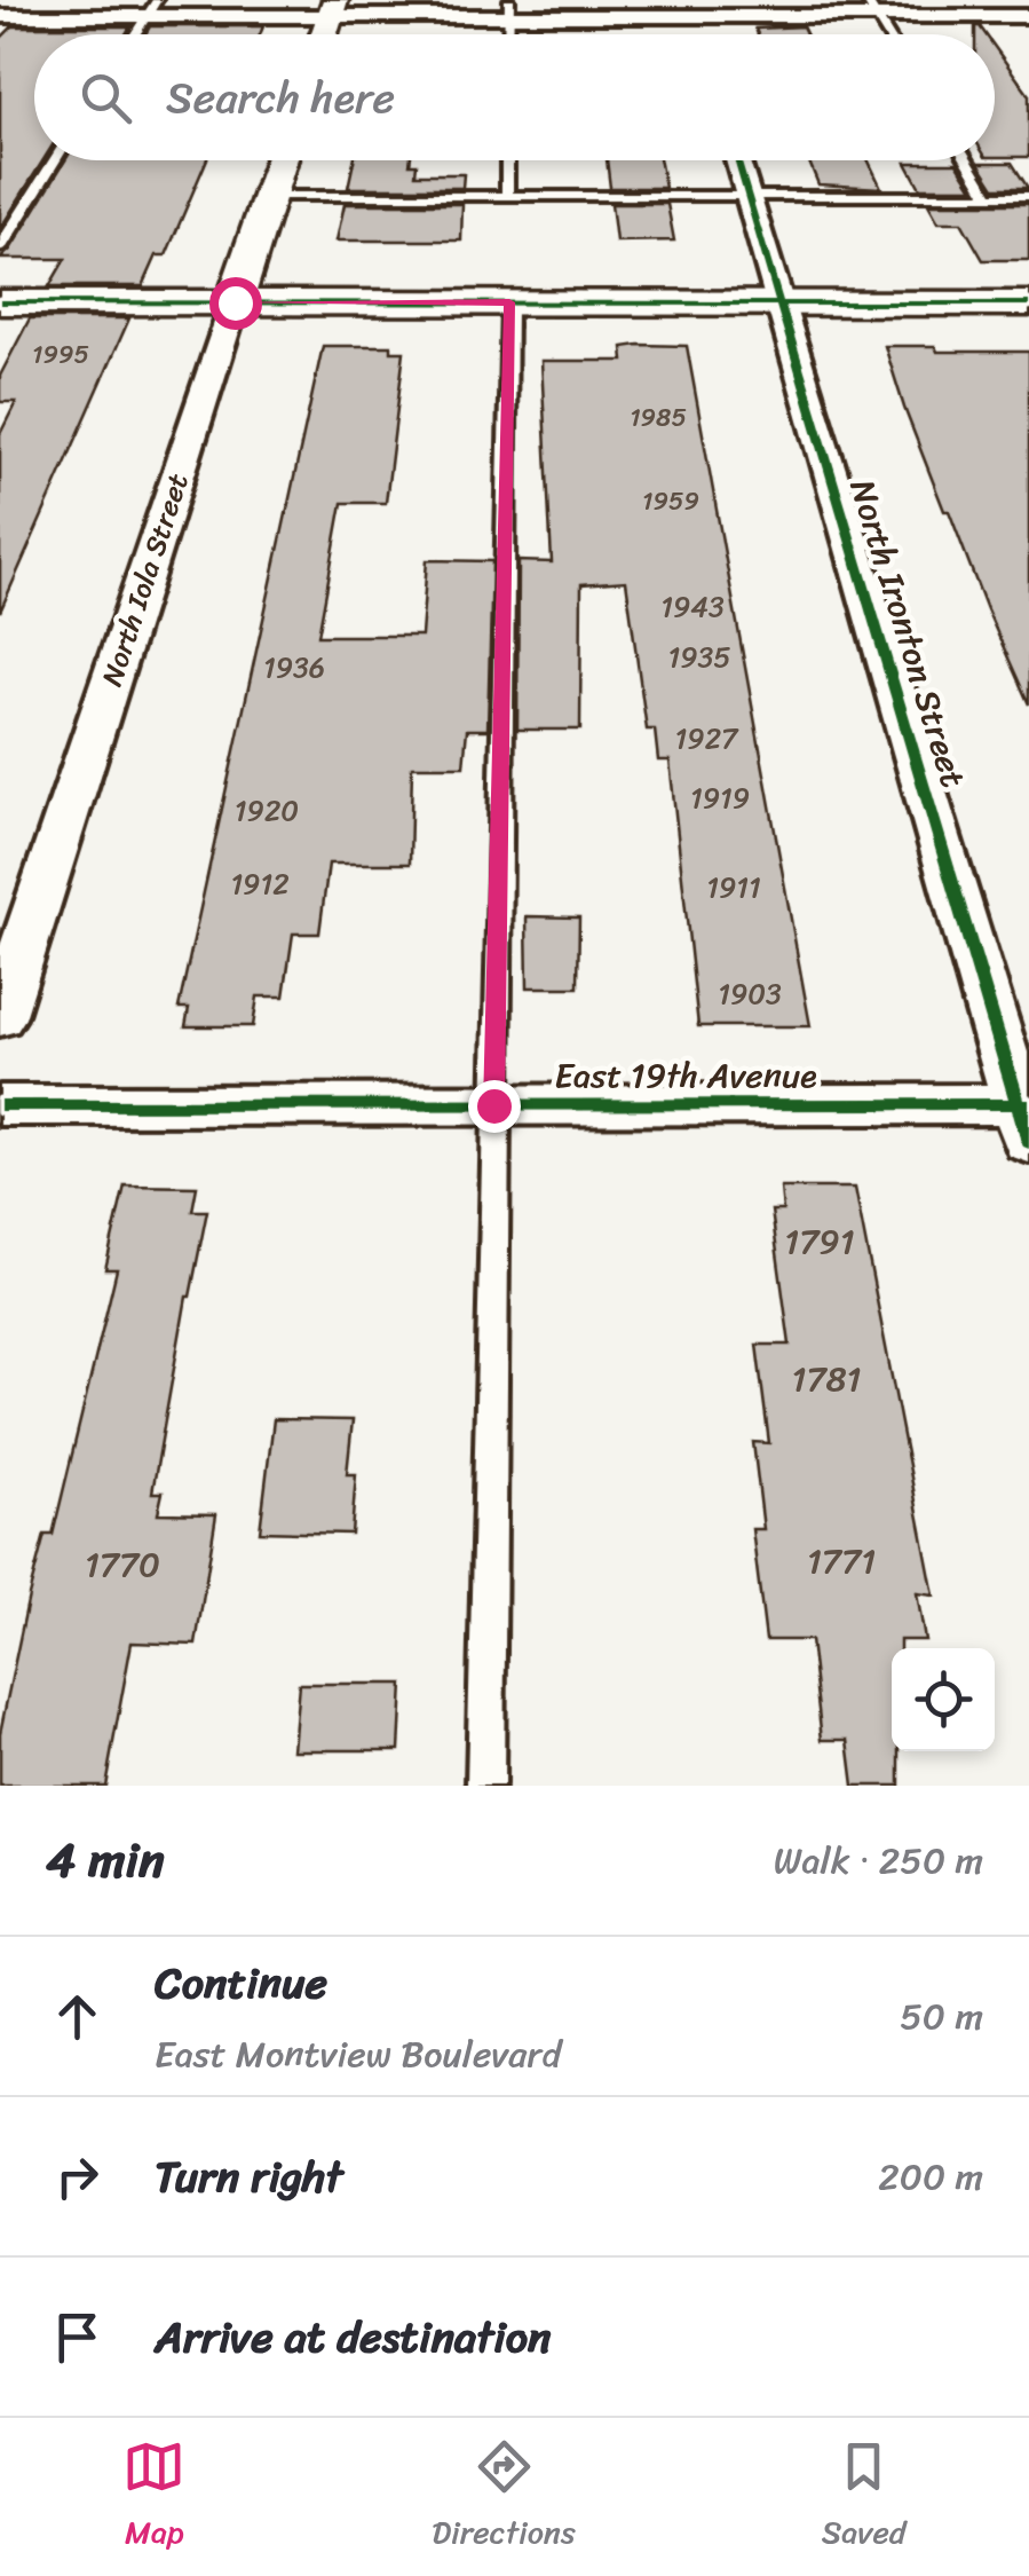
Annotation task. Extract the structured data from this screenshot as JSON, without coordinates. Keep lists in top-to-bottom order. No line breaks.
{"streets":{"main road":["North Iola Street"],"street":["North Ironton Street","East 19th Avenue"]},"crossings":[["North Ironton Street","East 19th Avenue"]],"house_numbers":["1995","1985","1959","1943","1935","1936","1927","1919","1920","1912","1911","1903","1791","1781","1771","1770"],"page":{"search":"Search here","heading":["4 min","Walk · 250 m"],"list":[["Continue","East Montview Boulevard","50 m"],["Turn right","200 m"],"Arrive at destination"],"nav":["Map","Directions","Saved"]}}
